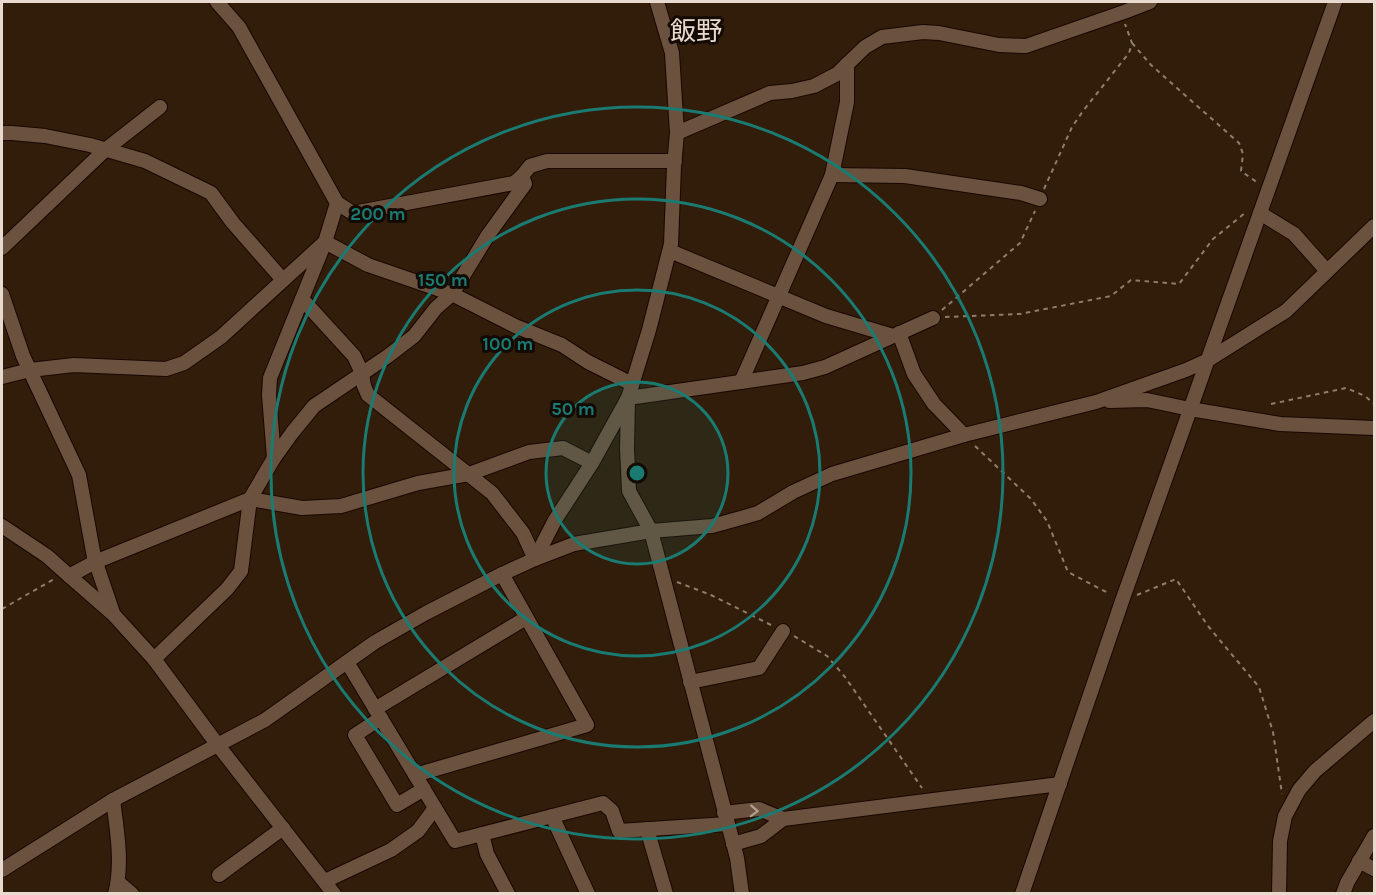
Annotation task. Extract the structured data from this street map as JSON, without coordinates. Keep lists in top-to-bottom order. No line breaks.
{"districts":["飯野"],"rings":["200 m","150 m","100 m","50 m"]}
